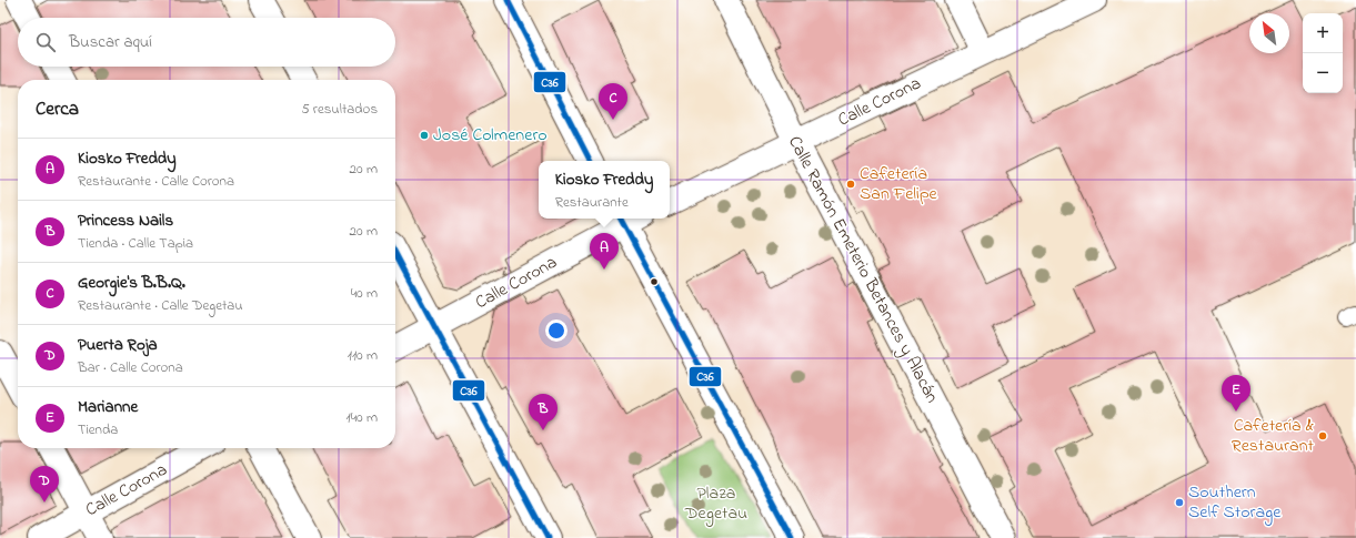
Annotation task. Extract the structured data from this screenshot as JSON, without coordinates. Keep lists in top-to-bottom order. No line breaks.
{"streets":{"street":["Calle Corona","Calle Ramón Emeterio Betances y Alacán"]},"crossings":[["Calle Corona","Calle Ramón Emeterio Betances y Alacán"]],"parks":["Plaza Degetau"],"places":["José Colmenero","Cafetería San Felipe","Cafetería & Restaurant","Southern Self Storage"],"lines":["transit line C36"],"north":"top left","page":{"map_buttons":["+","−"],"search":"Buscar aquí","heading":["Cerca","5 resultados"],"pins":["C","A","E","B","D"],"list":[{"mark":"A","name":"Kiosko Freddy","note":"Restaurante · Calle Corona","value":"20 m"},{"mark":"B","name":"Princess Nails","note":"Tienda · Calle Tapia","value":"20 m"},{"mark":"C","name":"Georgie's B.B.Q.","note":"Restaurante · Calle Degetau","value":"40 m"},{"mark":"D","name":"Puerta Roja","note":"Bar · Calle Corona","value":"110 m"},{"mark":"E","name":"Marianne","note":"Tienda","value":"140 m"}],"popup":["Kiosko Freddy","Restaurante"]}}
